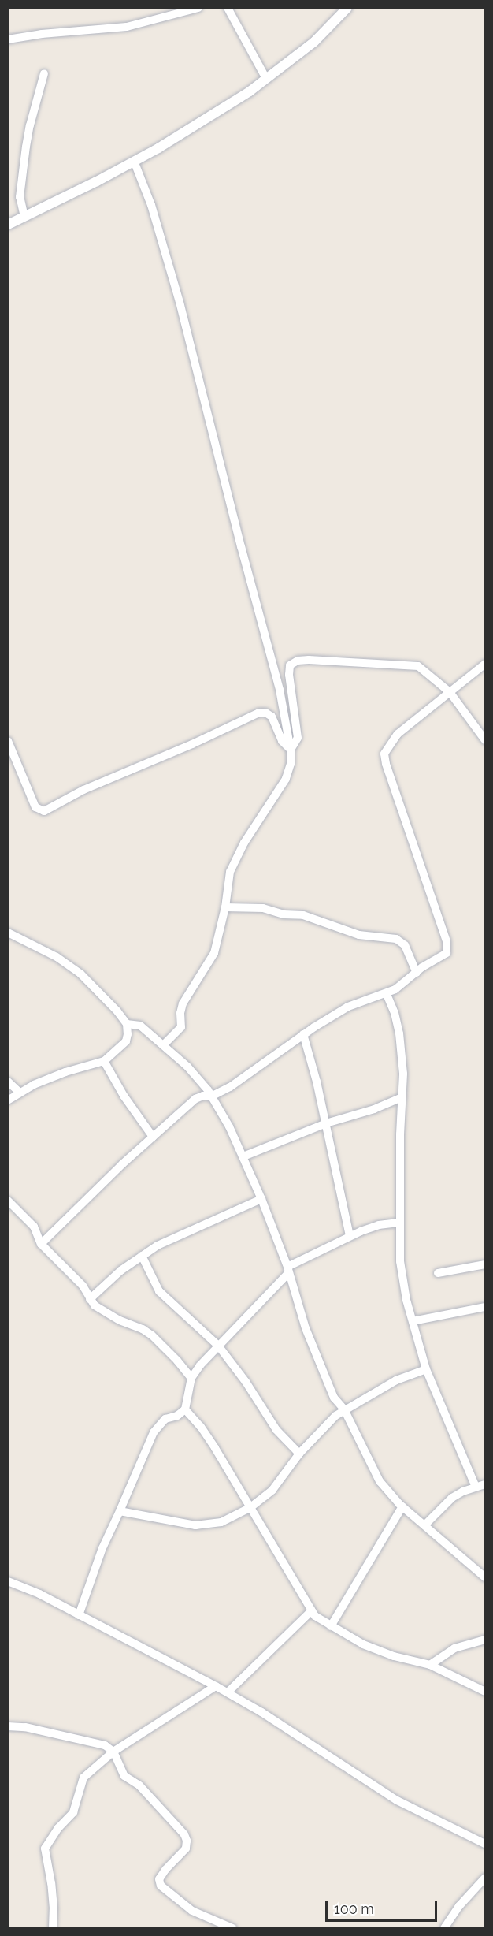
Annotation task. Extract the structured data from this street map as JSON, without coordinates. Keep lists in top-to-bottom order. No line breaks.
{"scale_bar":"100 m"}
